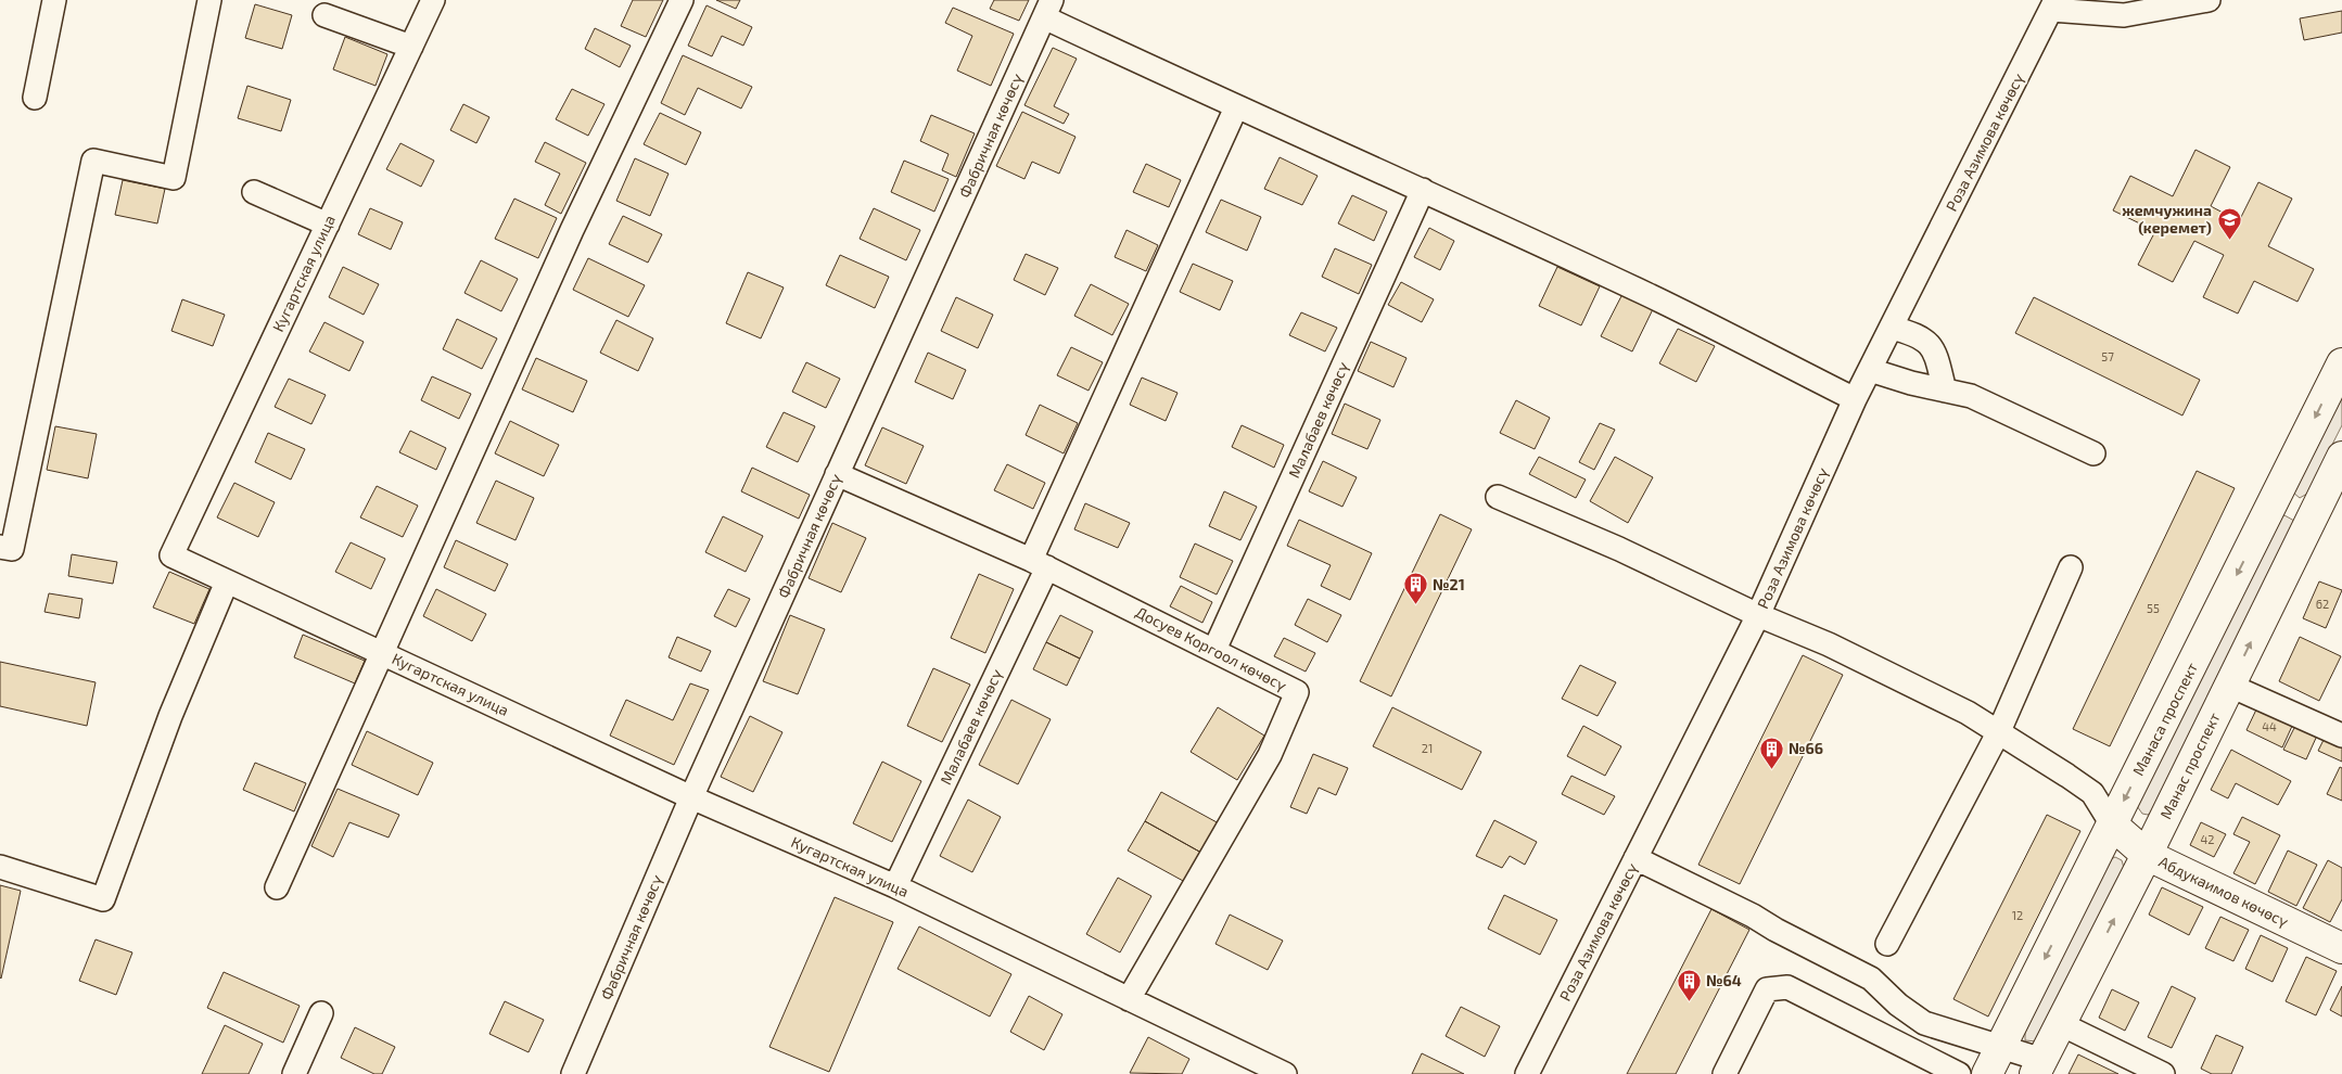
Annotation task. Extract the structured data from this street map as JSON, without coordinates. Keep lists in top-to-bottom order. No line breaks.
{"streets":{"main road":["Манаса проспект","Манас проспект","Абдукаимов көчөсү"],"street":["Фабричная көчөсү","Роза Азимова көчөсү","Кугартская улица","Малабаев көчөсү","Досуев Коргоол көчөсү"]},"crossings":[["Фабричная көчөсү","Кугартская улица"],["Фабричная көчөсү","Досуев Коргоол көчөсү"],["Кугартская улица","Малабаев көчөсү"],["Кугартская улица","Досуев Коргоол көчөсү"],["Малабаев көчөсү","Досуев Коргоол көчөсү"],["Манаса проспект","Абдукаимов көчөсү"],["Манас проспект","Абдукаимов көчөсү"]],"one_way":["Манаса проспект","Манас проспект"],"places":{"school or university":["жемчужина (керемет)"],"building":["№21","№66","№64"]},"house_numbers":["57","62","55","44","21","42","12"]}
